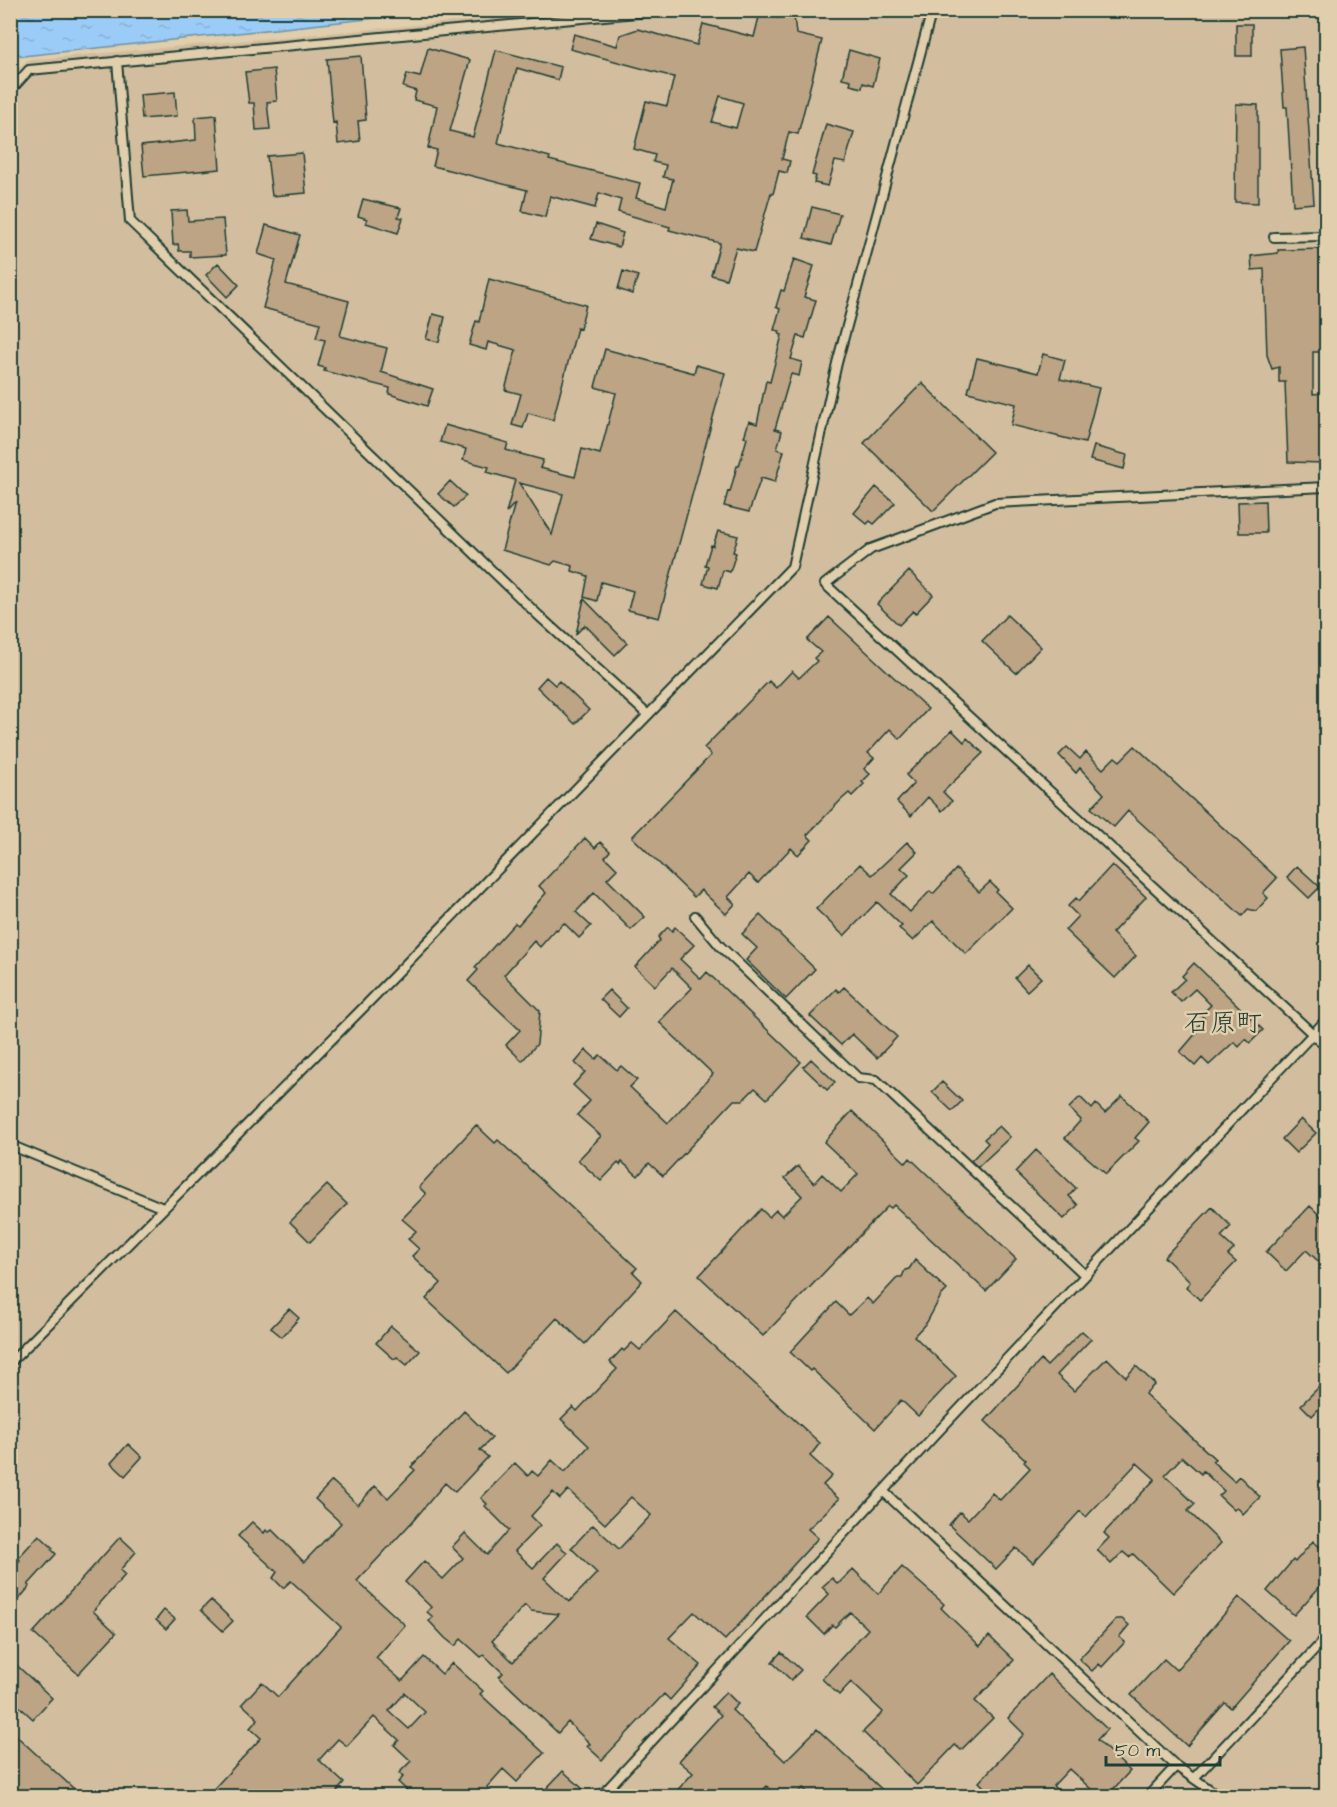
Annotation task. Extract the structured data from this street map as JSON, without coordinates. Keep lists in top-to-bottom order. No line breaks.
{"districts":["石原町"],"scale_bar":"50 m"}
